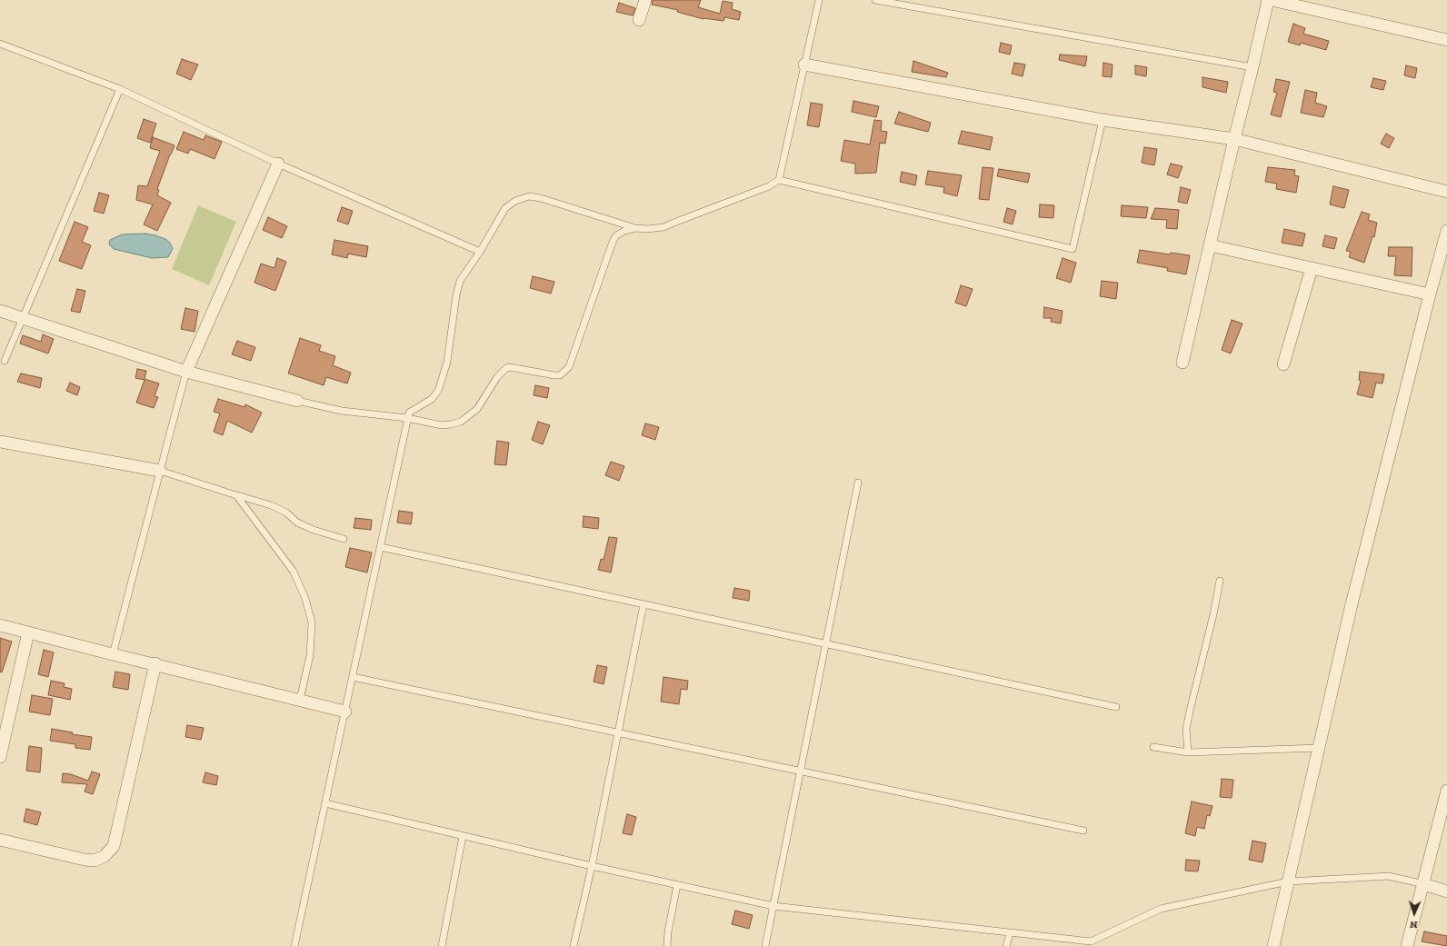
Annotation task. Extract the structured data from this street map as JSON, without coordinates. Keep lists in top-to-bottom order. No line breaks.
{"north":"bottom"}
